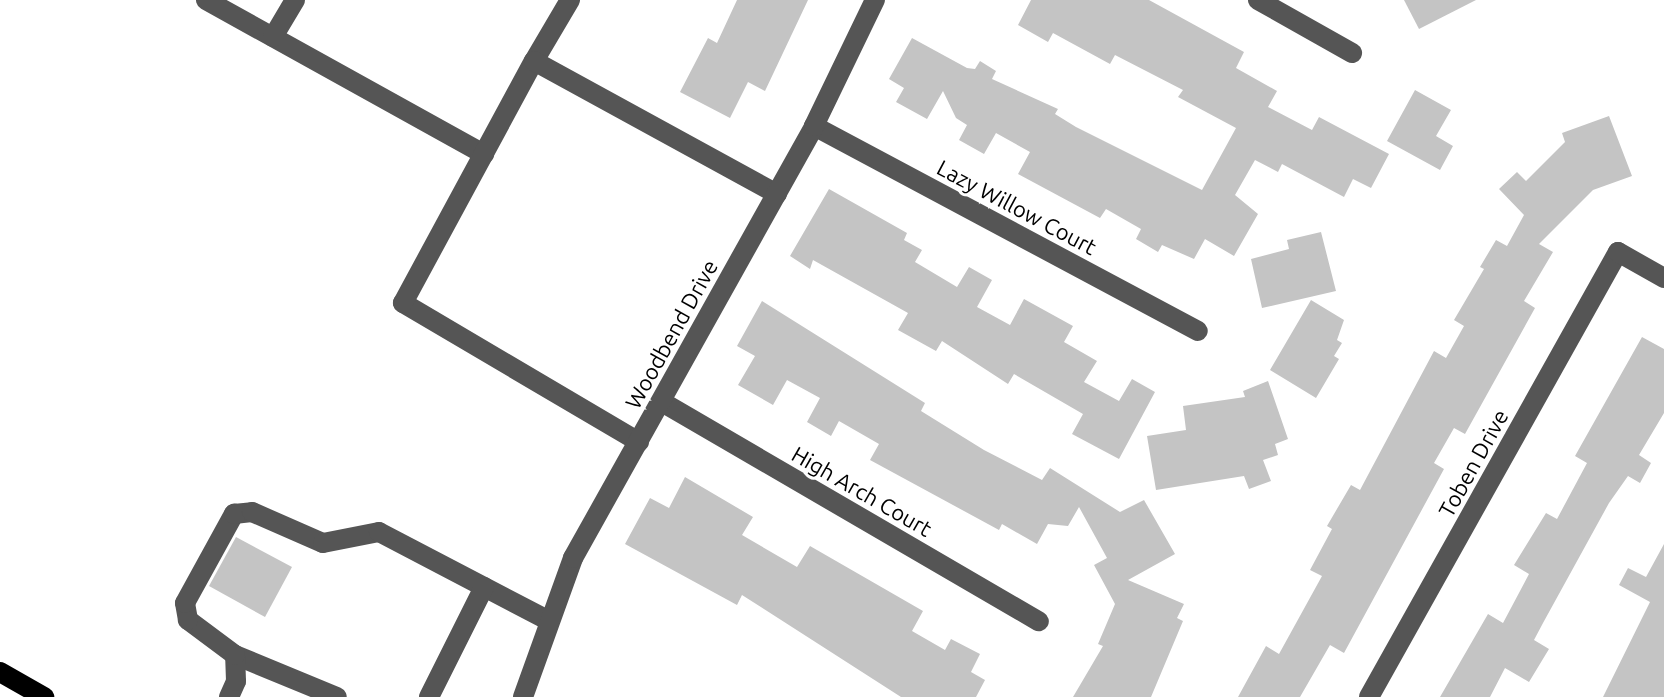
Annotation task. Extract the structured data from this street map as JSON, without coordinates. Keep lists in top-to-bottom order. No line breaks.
{"streets":{"street":["Lazy Willow Court","Woodbend Drive","Toben Drive","High Arch Court"]},"crossings":[["Lazy Willow Court","Woodbend Drive"],["Woodbend Drive","High Arch Court"]]}
